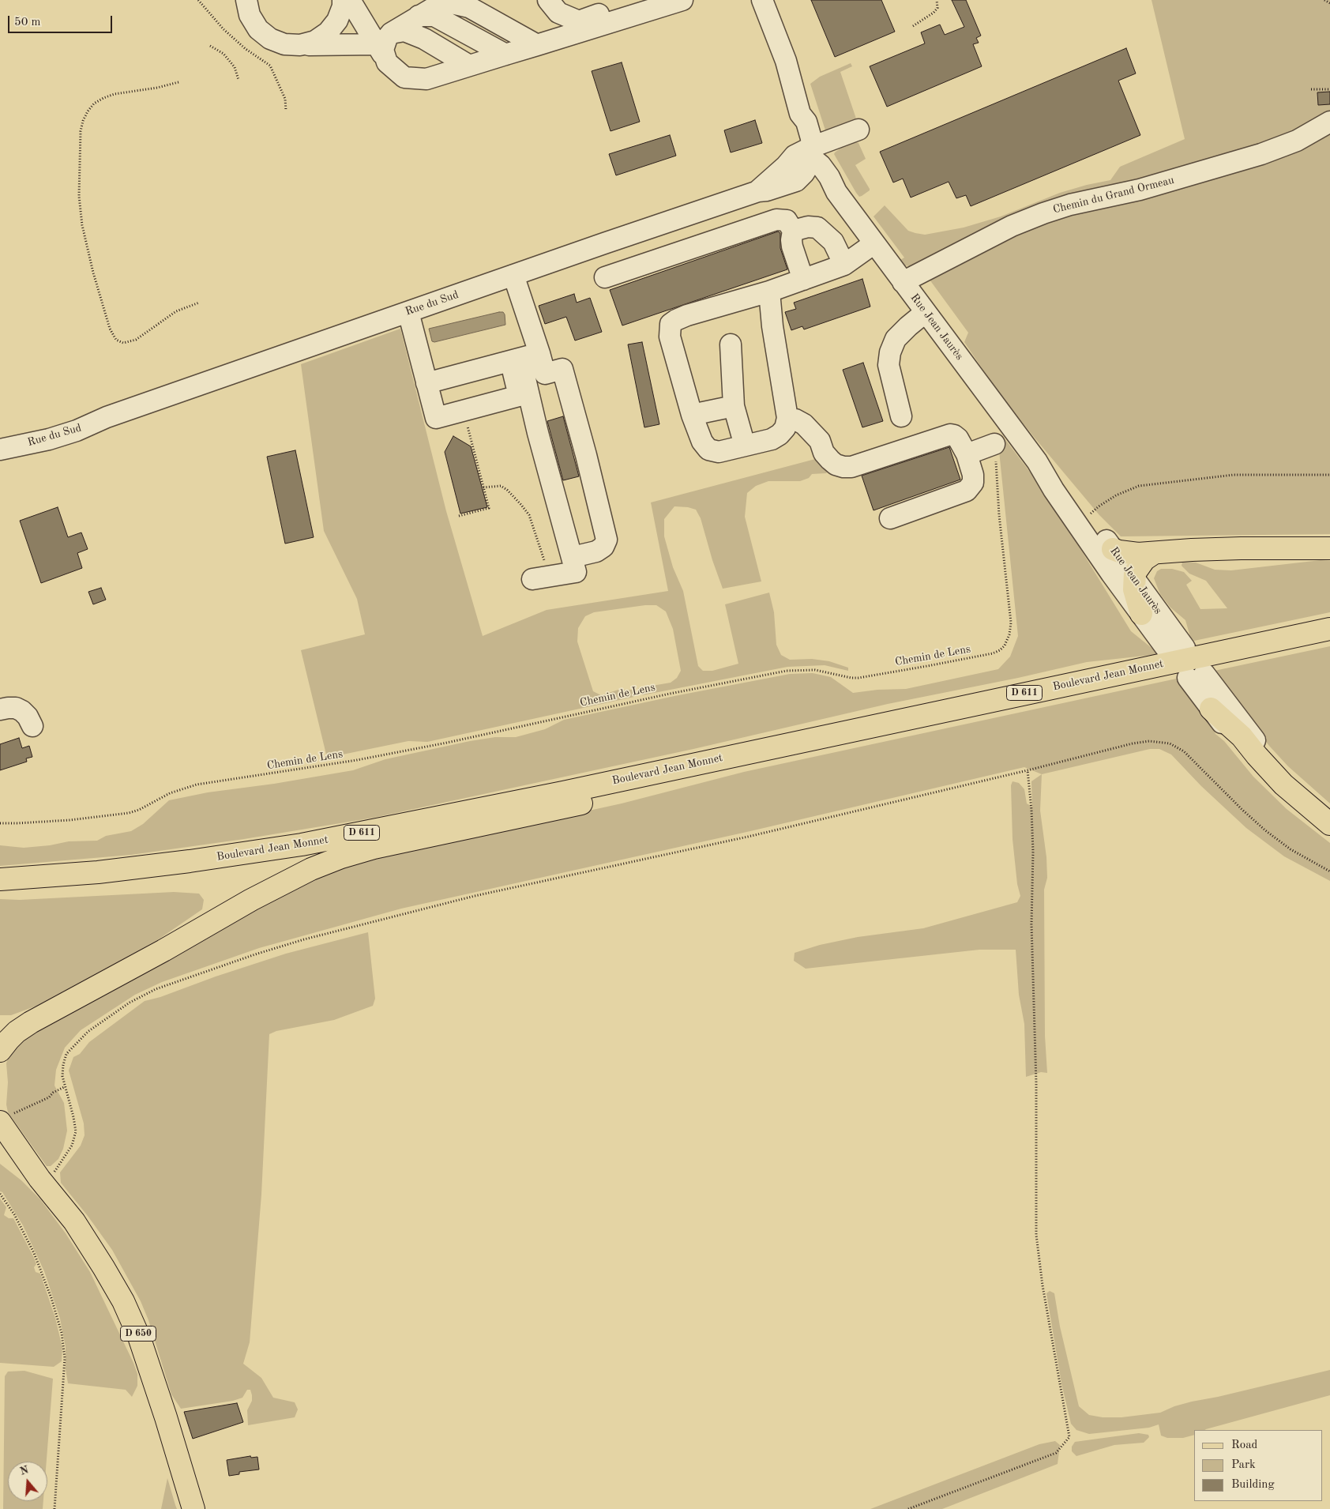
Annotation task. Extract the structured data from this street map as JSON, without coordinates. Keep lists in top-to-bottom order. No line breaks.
{"streets":{"main road":["Boulevard Jean Monnet","D 611","D 650"],"street":["Chemin du Grand Ormeau","Rue du Sud","Rue Jean Jaurès"],"path":["Chemin de Lens"]},"crossings":[["Chemin du Grand Ormeau","Rue Jean Jaurès"],["Rue du Sud","Rue Jean Jaurès"]],"legend":["Road","Park","Building"],"scale_bar":"50 m","north":"top"}
